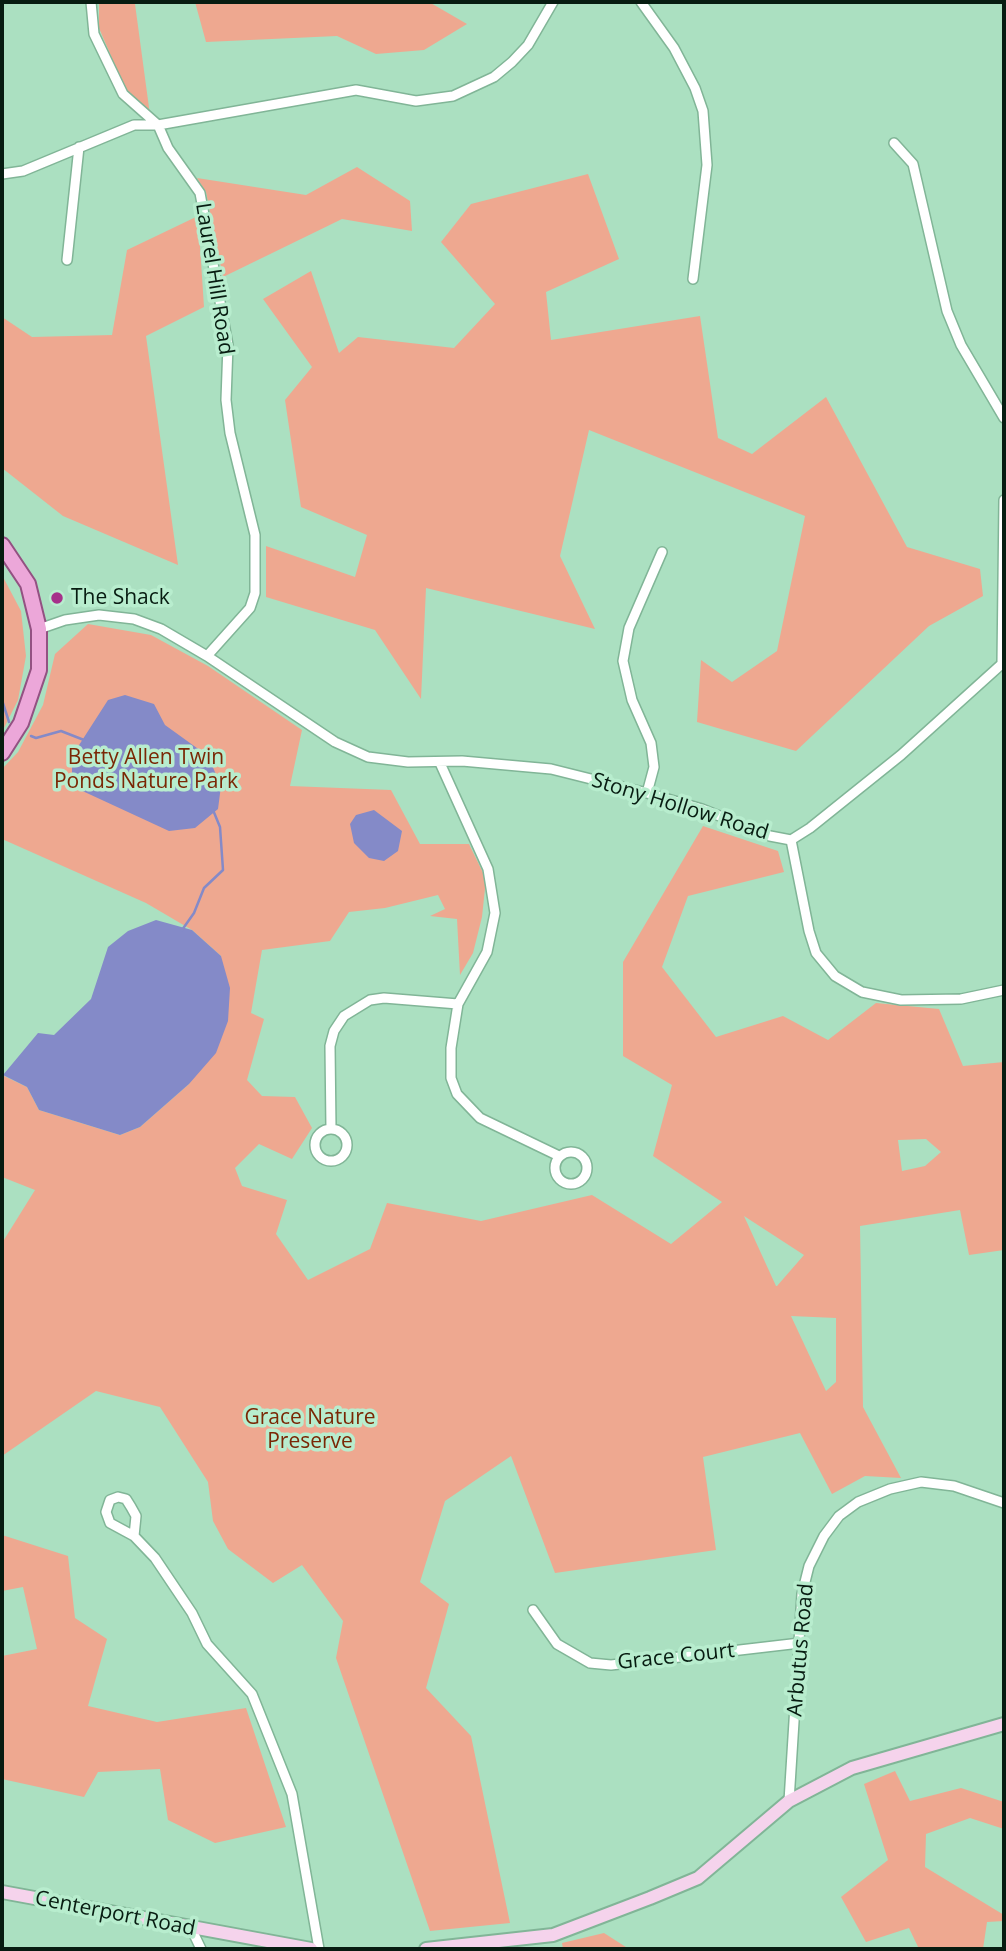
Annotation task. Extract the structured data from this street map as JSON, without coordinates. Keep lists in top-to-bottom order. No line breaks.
{"streets":{"main road":["Centerport Road"],"street":["Laurel Hill Road","Stony Hollow Road","Arbutus Road","Grace Court"]},"crossings":[["Laurel Hill Road","Stony Hollow Road"],["Arbutus Road","Grace Court"]],"parks":["Betty Allen Twin Ponds Nature Park","Grace Nature Preserve"],"places":["The Shack"]}
